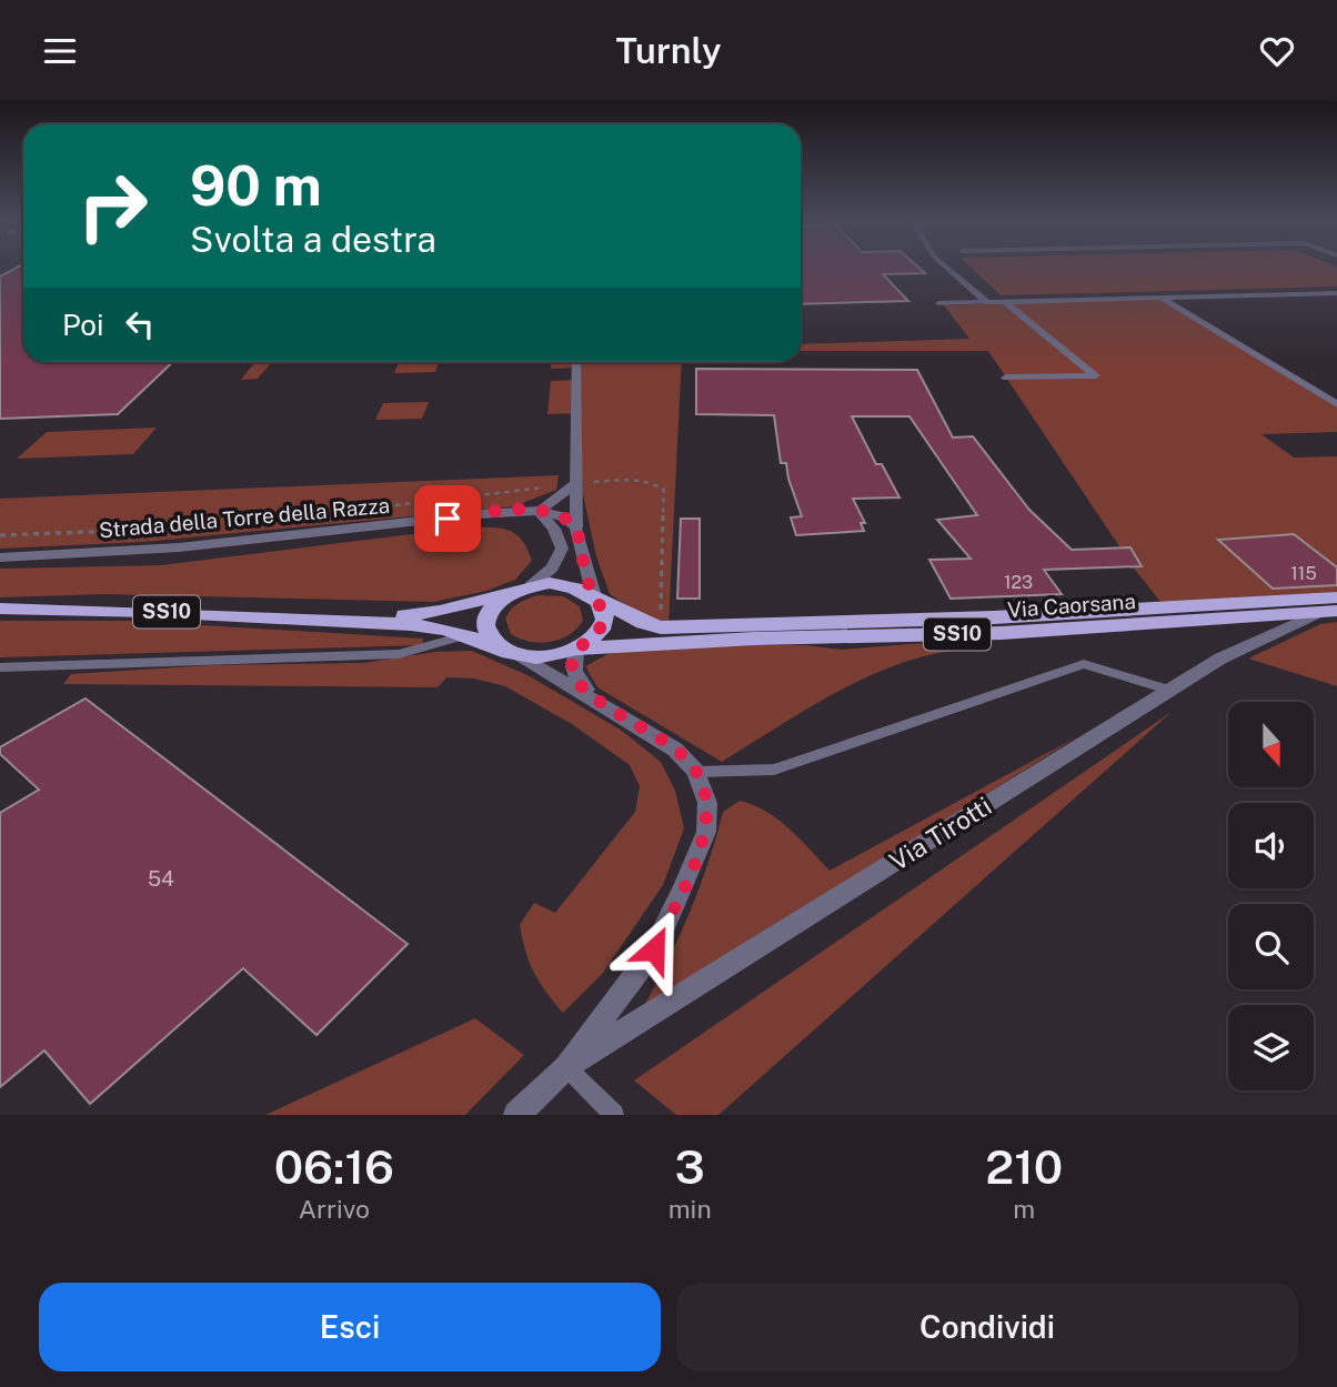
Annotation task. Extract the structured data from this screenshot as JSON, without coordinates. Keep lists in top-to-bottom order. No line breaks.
{"streets":{"main road":["Via Caorsana","SS10"],"street":["Strada della Torre della Razza","Via Tirotti"]},"crossings":[["Via Caorsana","SS10"],["Via Caorsana","Via Tirotti"]],"house_numbers":["115","123","54"],"north":"bottom","page":{"header":"Turnly","turn":["90 m","Svolta a destra"],"then":"Poi","eta":["06:16","Arrivo","3","min","210","m"],"buttons":["Esci","Condividi"]}}
